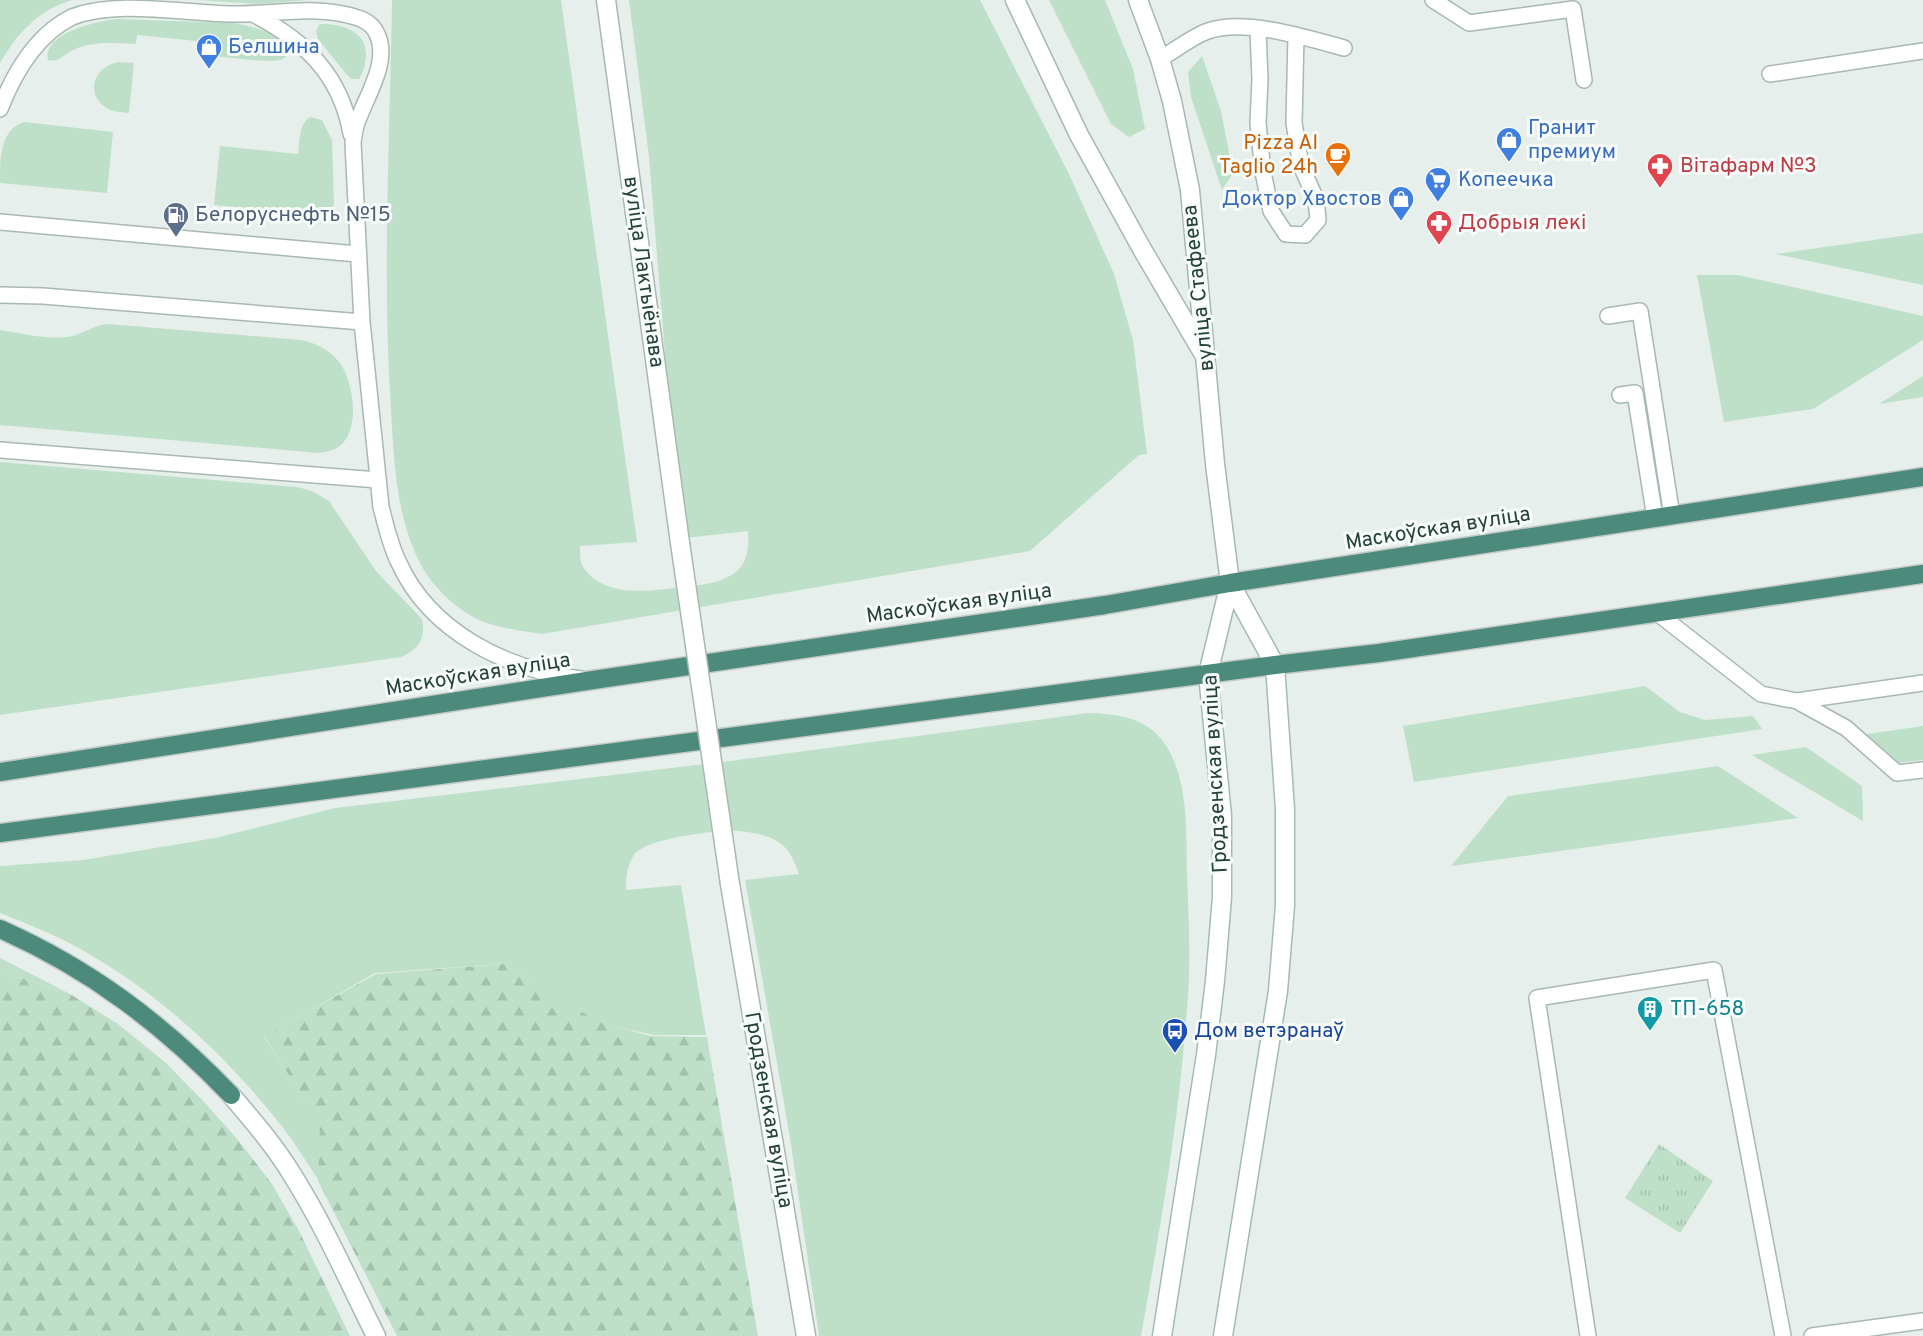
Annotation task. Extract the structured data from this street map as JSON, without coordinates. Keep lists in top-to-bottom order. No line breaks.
{"streets":{"highway":["Маскоўская вуліца"],"street":["вуліца Лактыёнава","вуліца Стафеева","Гродзенская вуліца"]},"crossings":[["вуліца Лактыёнава","Гродзенская вуліца"],["вуліца Стафеева","Маскоўская вуліца"],["вуліца Стафеева","Гродзенская вуліца"],["Маскоўская вуліца","Гродзенская вуліца"]],"places":{"shop":["Белшина","Гранит премиум","Доктор Хвостов"],"cafe":["Pizza Al Taglio 24h"],"pharmacy":["Вітафарм №3","Добрыя лекі"],"supermarket":["Копеечка"],"fuel station":["Белоруснефть №15"],"building":["ТП-658"],"bus stop":["Дом ветэранаў"]}}
